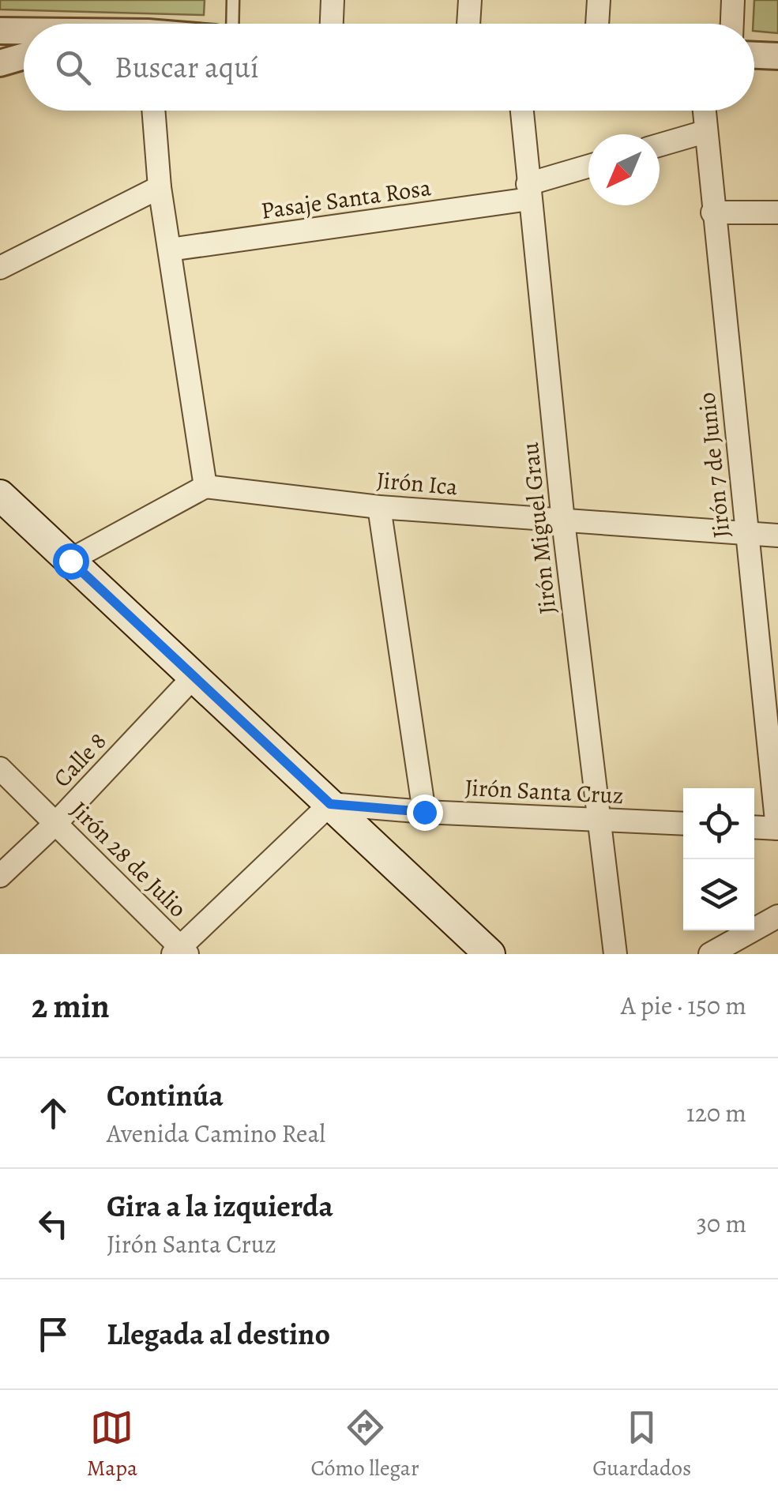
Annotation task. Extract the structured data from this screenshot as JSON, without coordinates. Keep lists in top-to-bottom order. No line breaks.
{"streets":{"street":["Pasaje Santa Rosa","Jirón 7 de Junio","Jirón Ica","Jirón Miguel Grau","Calle 8","Jirón Santa Cruz","Jirón 28 de Julio"]},"crossings":[["Pasaje Santa Rosa","Jirón Miguel Grau"],["Jirón 7 de Junio","Jirón Ica"],["Jirón Ica","Jirón Miguel Grau"],["Jirón Miguel Grau","Jirón Santa Cruz"],["Calle 8","Jirón 28 de Julio"]],"north":"bottom left","page":{"search":"Buscar aquí","heading":["2 min","A pie · 150 m"],"list":[["Continúa","Avenida Camino Real","120 m"],["Gira a la izquierda","Jirón Santa Cruz","30 m"],"Llegada al destino"],"nav":["Mapa","Cómo llegar","Guardados"]}}
